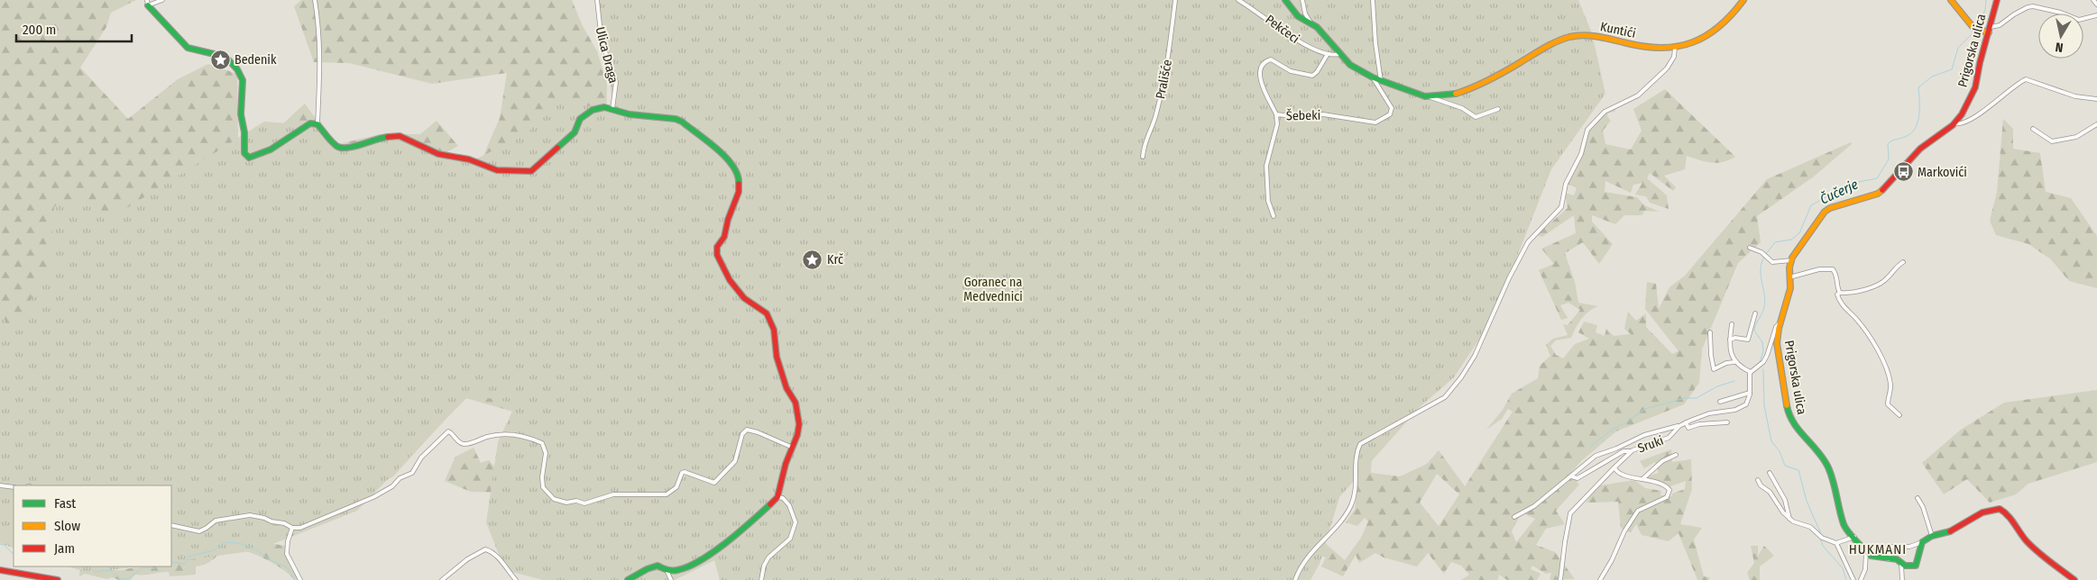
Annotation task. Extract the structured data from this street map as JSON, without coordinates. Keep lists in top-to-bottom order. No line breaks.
{"streets":{"street":["Pekčeci","Kuntići","Prigorska ulica","Ulica Draga","Prališće","Šebeki","Sruki"]},"crossings":[["Pekčeci","Kuntići"],["Kuntići","Šebeki"]],"districts":["HUKMANI"],"water":["Čučerje"],"parks":["Goranec na Medvednici"],"places":{"place":["Bedenik","Krč"],"bus stop":["Markovići"]},"legend":["Fast","Slow","Jam"],"scale_bar":"200 m","north":"bottom"}
